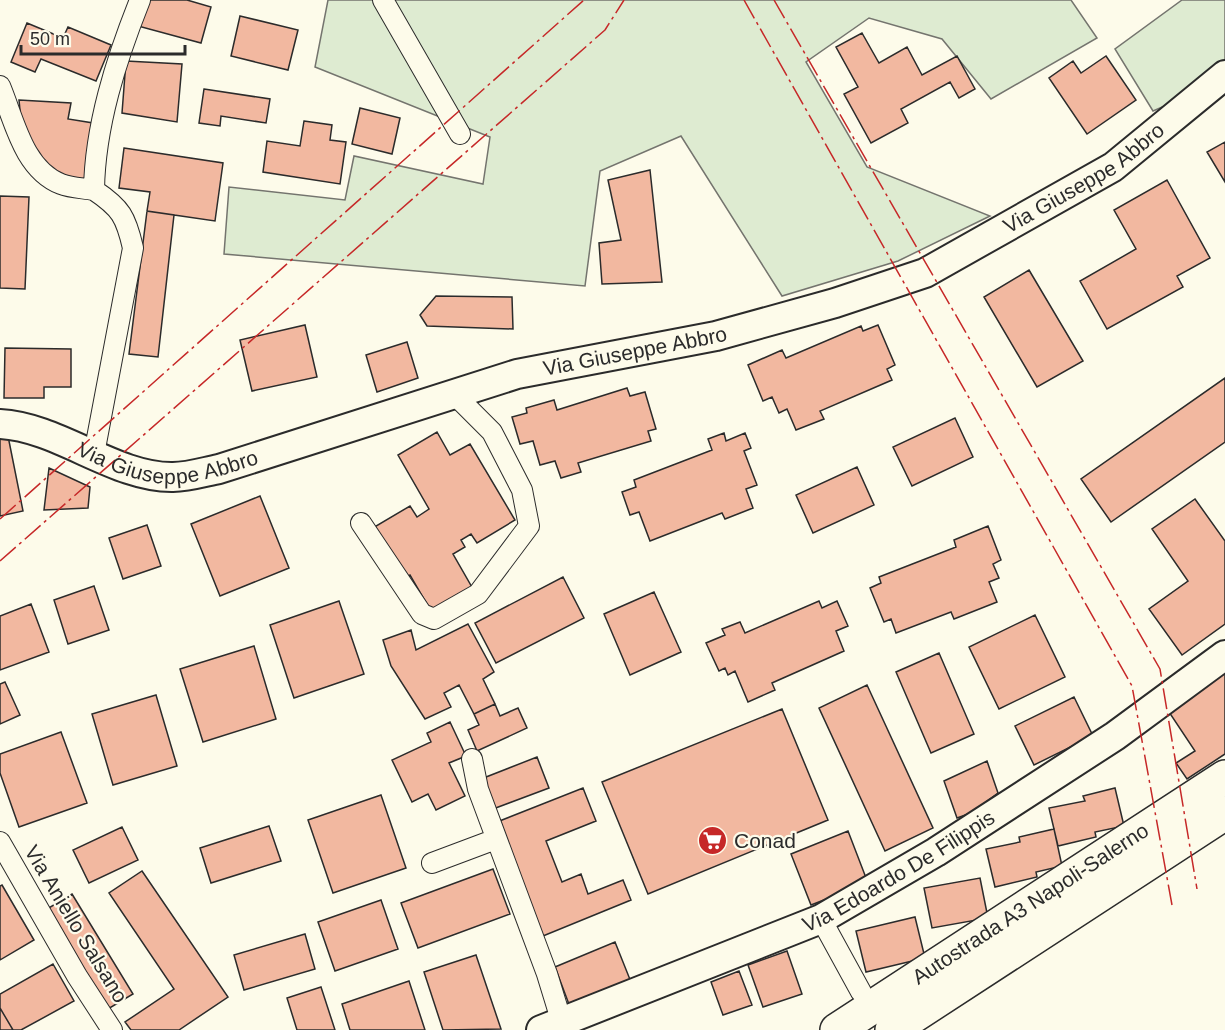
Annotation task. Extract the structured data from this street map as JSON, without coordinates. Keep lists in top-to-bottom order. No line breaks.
{"streets":{"highway":["Autostrada A3 Napoli-Salerno"],"street":["Via Giuseppe Abbro","Via Edoardo De Filippis","Via Aniello Salsano"]},"places":{"supermarket":["Conad"]},"scale_bar":"50 m"}
